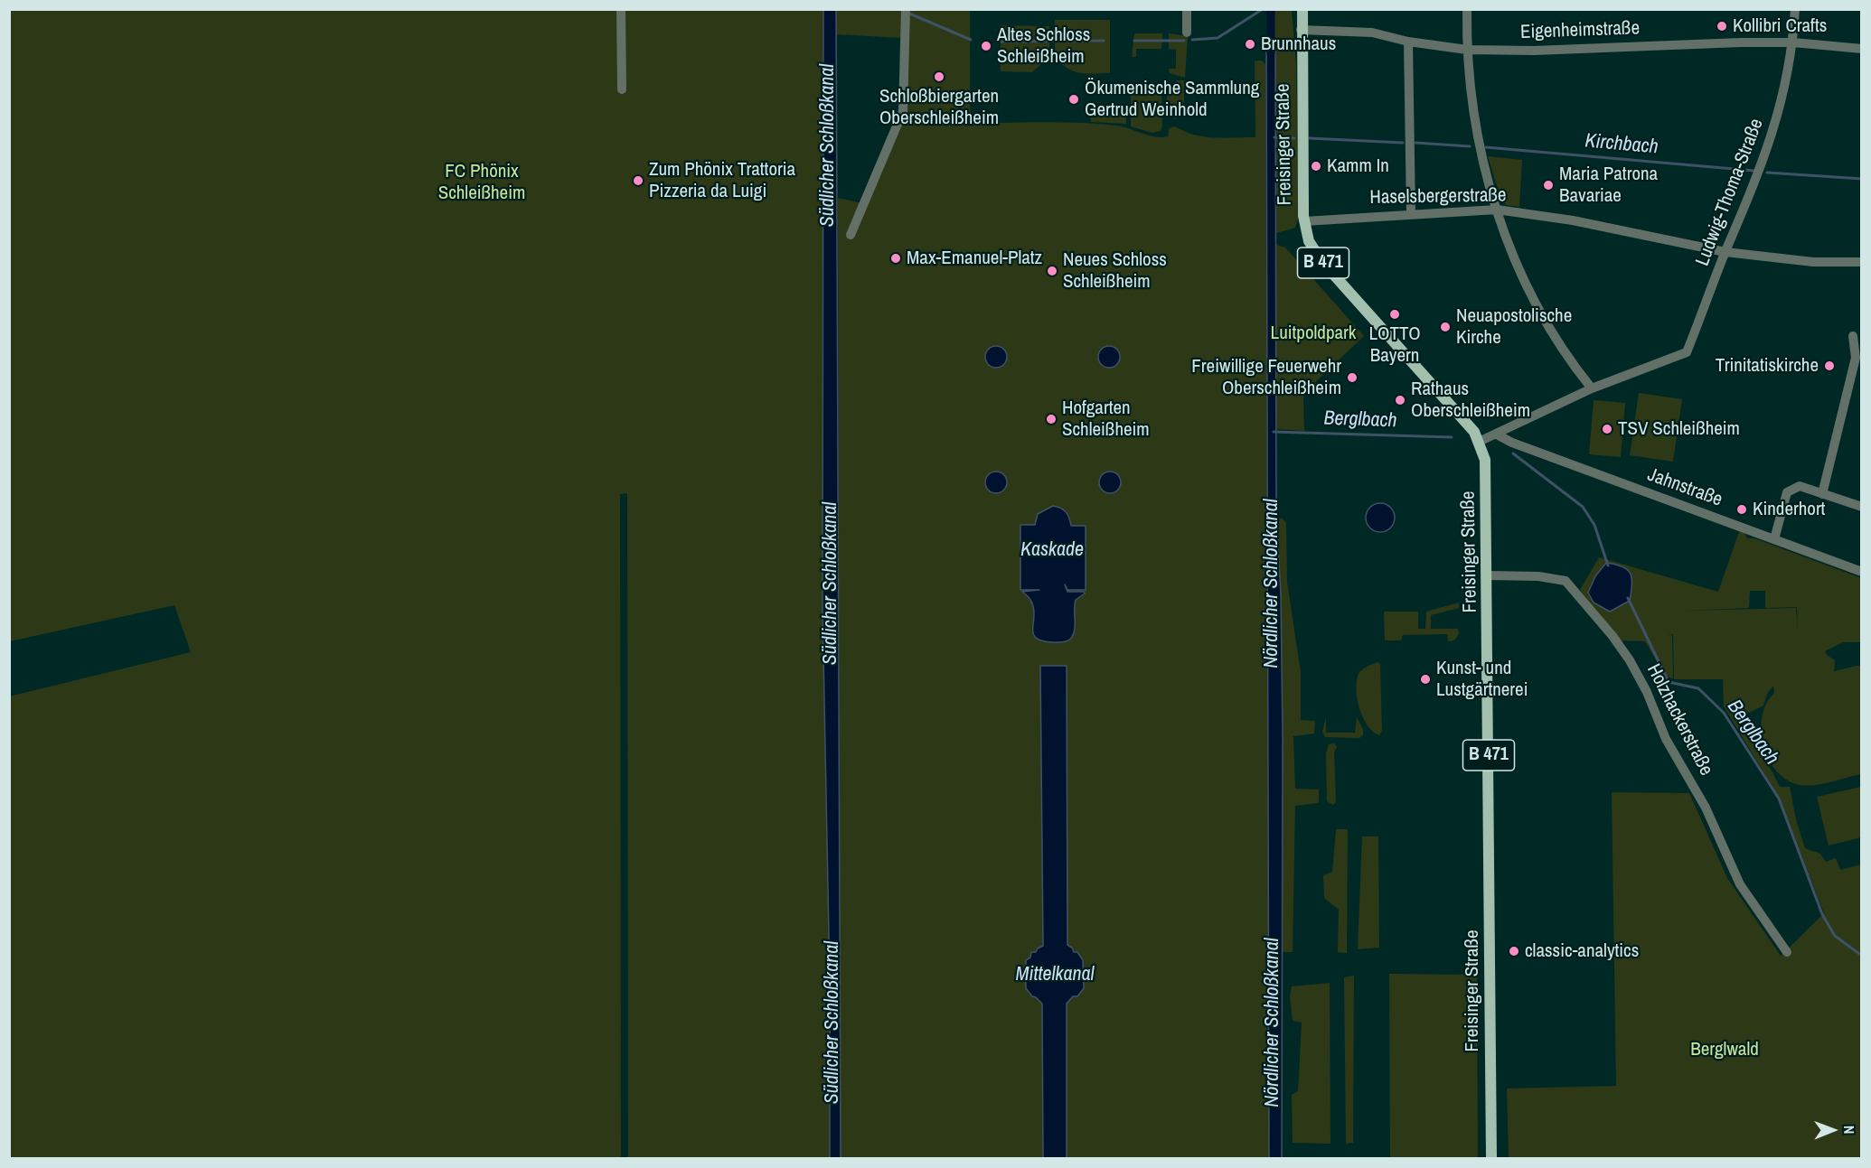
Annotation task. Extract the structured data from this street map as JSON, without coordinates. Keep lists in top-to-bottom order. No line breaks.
{"streets":{"main road":["Freisinger Straße","B 471"],"street":["Eigenheimstraße","Ludwig-Thoma-Straße","Haselsbergerstraße","Jahnstraße","Holzhackerstraße"]},"crossings":[["Eigenheimstraße","Freisinger Straße"],["Eigenheimstraße","Ludwig-Thoma-Straße"],["Freisinger Straße","Haselsbergerstraße"],["Freisinger Straße","Holzhackerstraße"],["Ludwig-Thoma-Straße","Haselsbergerstraße"]],"water":["Kirchbach","Südlicher Schloßkanal","Berglbach","Kaskade","Nördlicher Schloßkanal","Mittelkanal"],"parks":["FC Phönix Schleißheim","Luitpoldpark","Berglwald"],"places":["Kollibri Crafts","Brunnhaus","Altes Schloss Schleißheim","Schloßbiergarten Oberschleißheim","Ökumenische Sammlung Gertrud Weinhold","Kamm In","Zum Phönix Trattoria Pizzeria da Luigi","Maria Patrona Bavariae","Max-Emanuel-Platz","Neues Schloss Schleißheim","LOTTO Bayern","Neuapostolische Kirche","Trinitatiskirche","Freiwillige Feuerwehr Oberschleißheim","Rathaus Oberschleißheim","Hofgarten Schleißheim","TSV Schleißheim","Kinderhort","Kunst- und Lustgärtnerei","classic-analytics"],"north":"right"}
